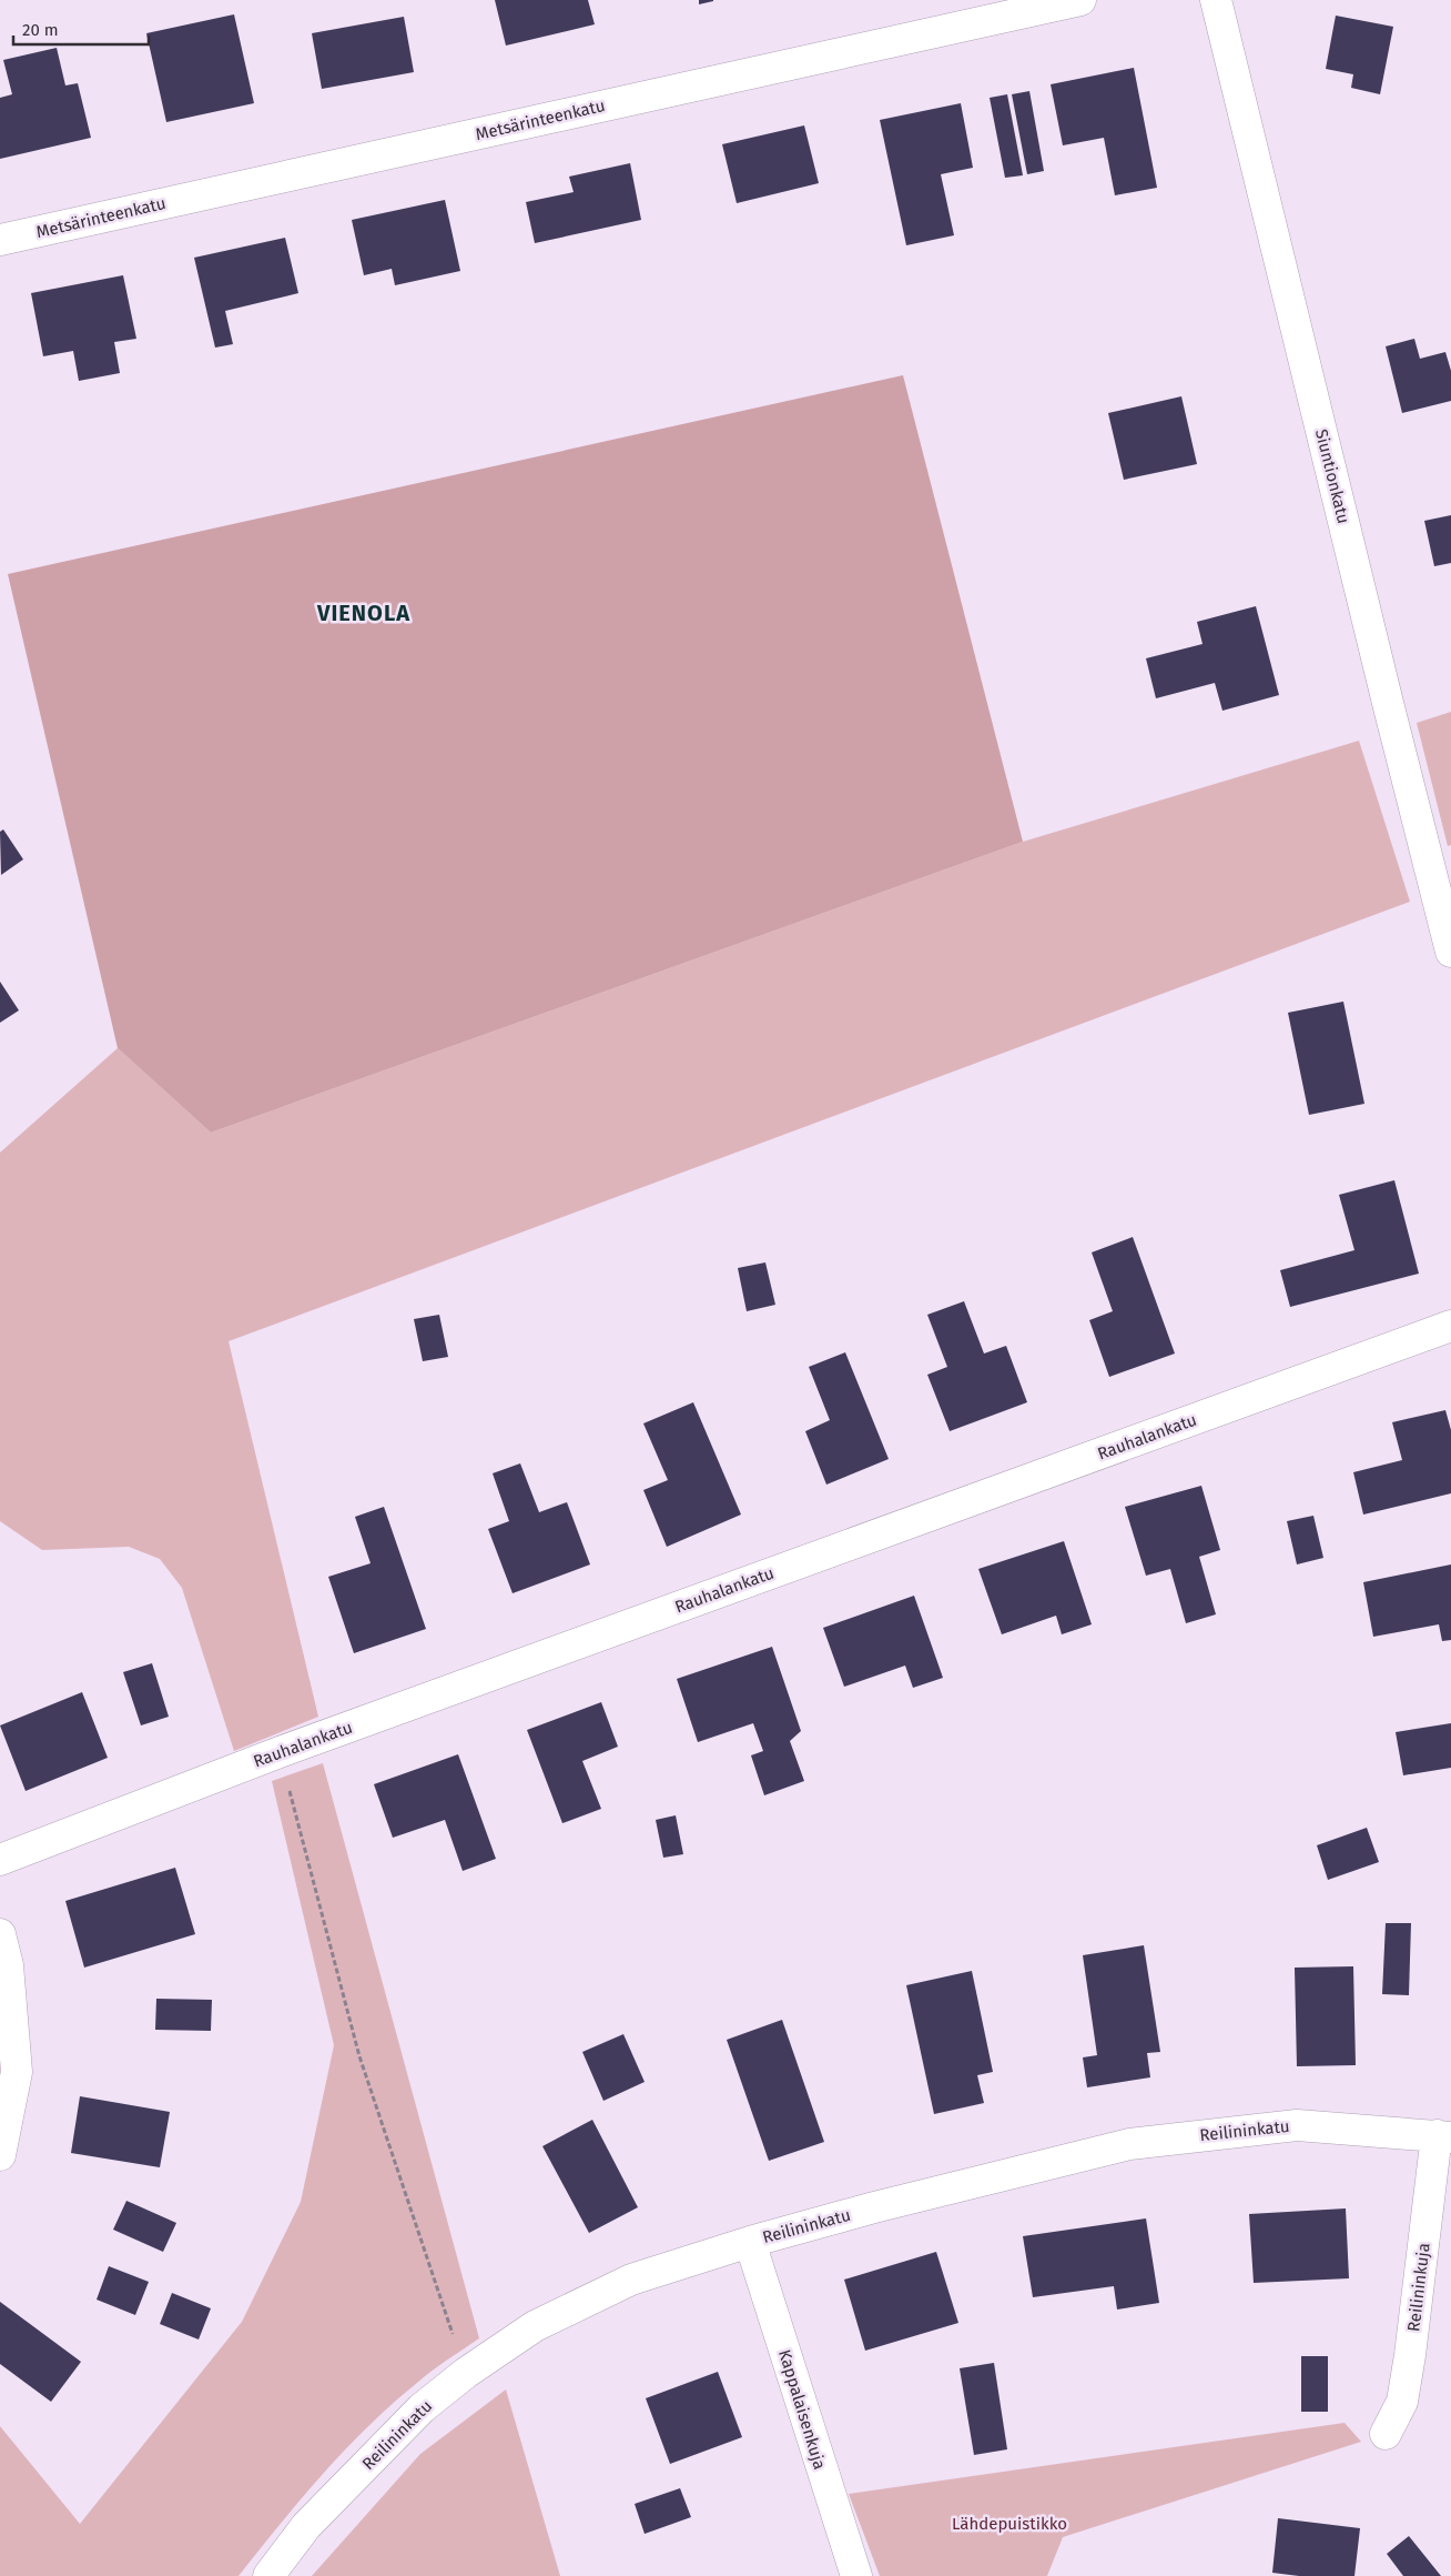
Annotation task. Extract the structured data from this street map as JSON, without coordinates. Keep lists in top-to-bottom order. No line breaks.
{"streets":{"street":["Metsärinteenkatu","Siuntionkatu","Rauhalankatu","Reilininkatu","Reilininkuja","Kappalaisenkuja"]},"crossings":[["Reilininkatu","Reilininkuja"],["Reilininkatu","Kappalaisenkuja"]],"districts":["VIENOLA"],"parks":["Lähdepuistikko"],"scale_bar":"20 m"}
